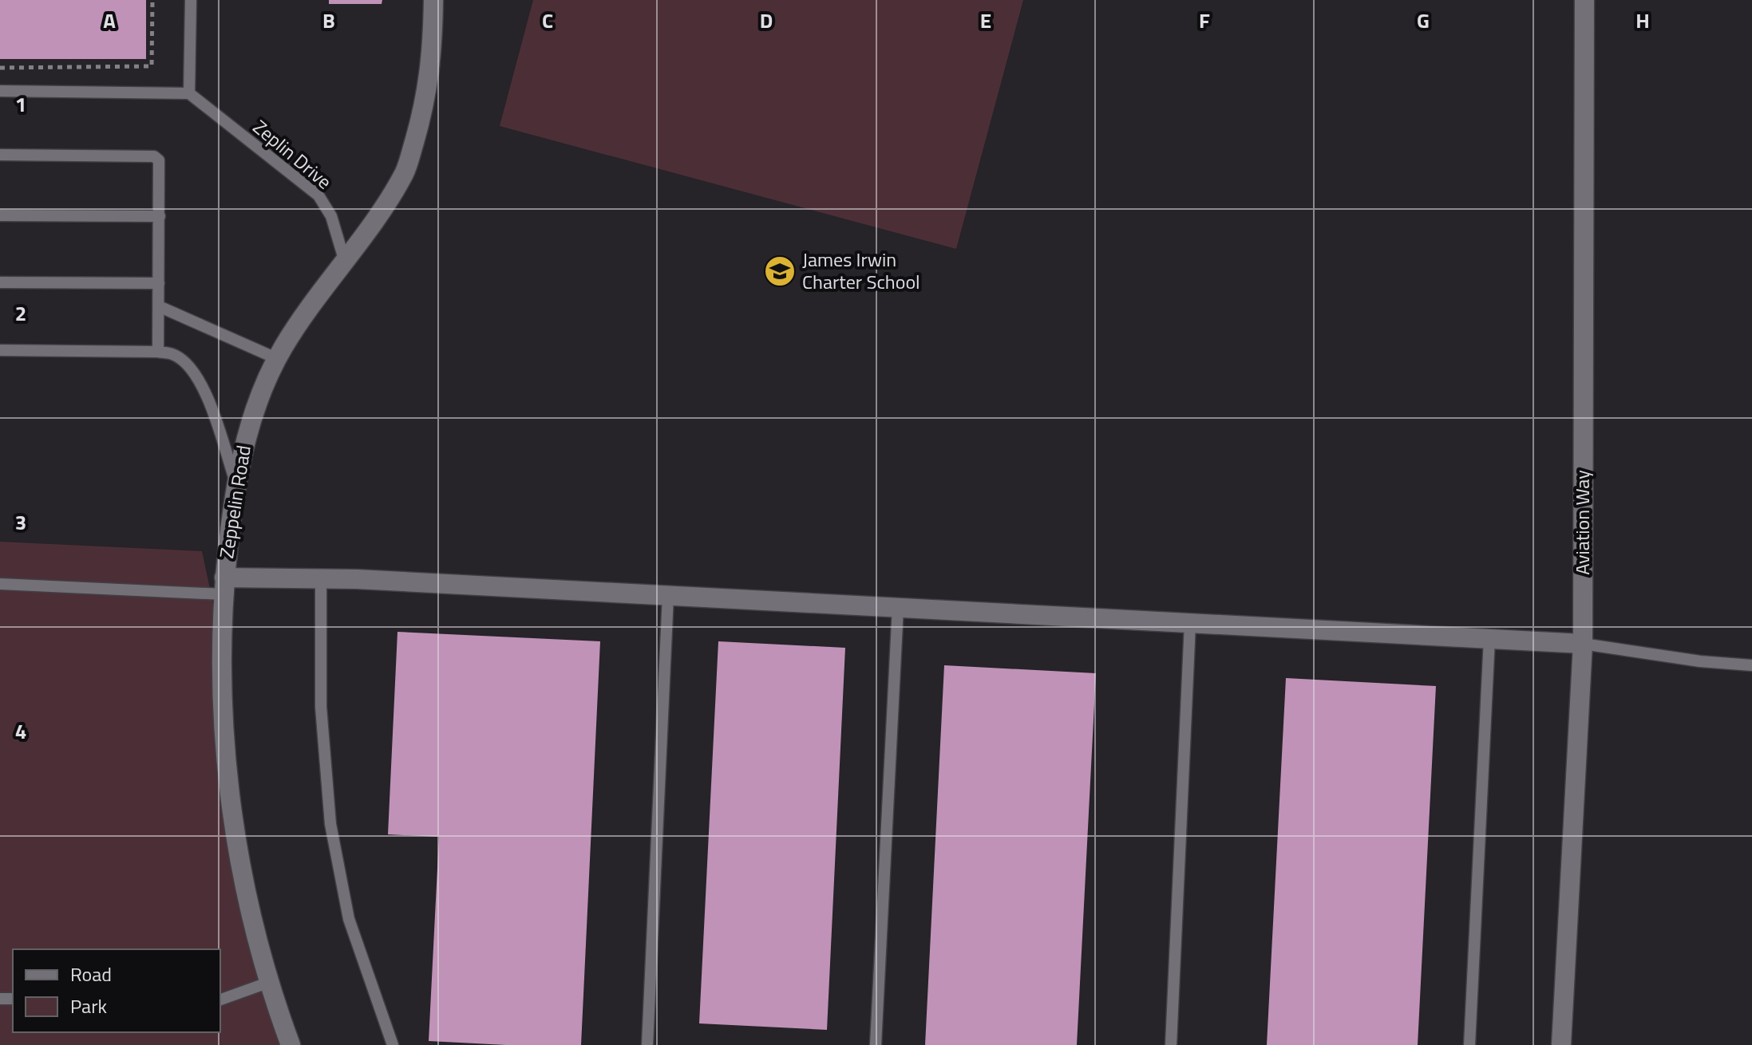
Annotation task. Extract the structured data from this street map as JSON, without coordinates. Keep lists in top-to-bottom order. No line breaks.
{"streets":{"street":["Zeppelin Road","Aviation Way"],"lane":["Zeplin Drive"]},"crossings":[["Zeplin Drive","Zeppelin Road"]],"places":{"school or university":["James Irwin Charter School"]},"legend":["Road","Park"],"grid":{"columns":["A","B","C","D","E","F","G","H"],"rows":["1","2","3","4"]}}
